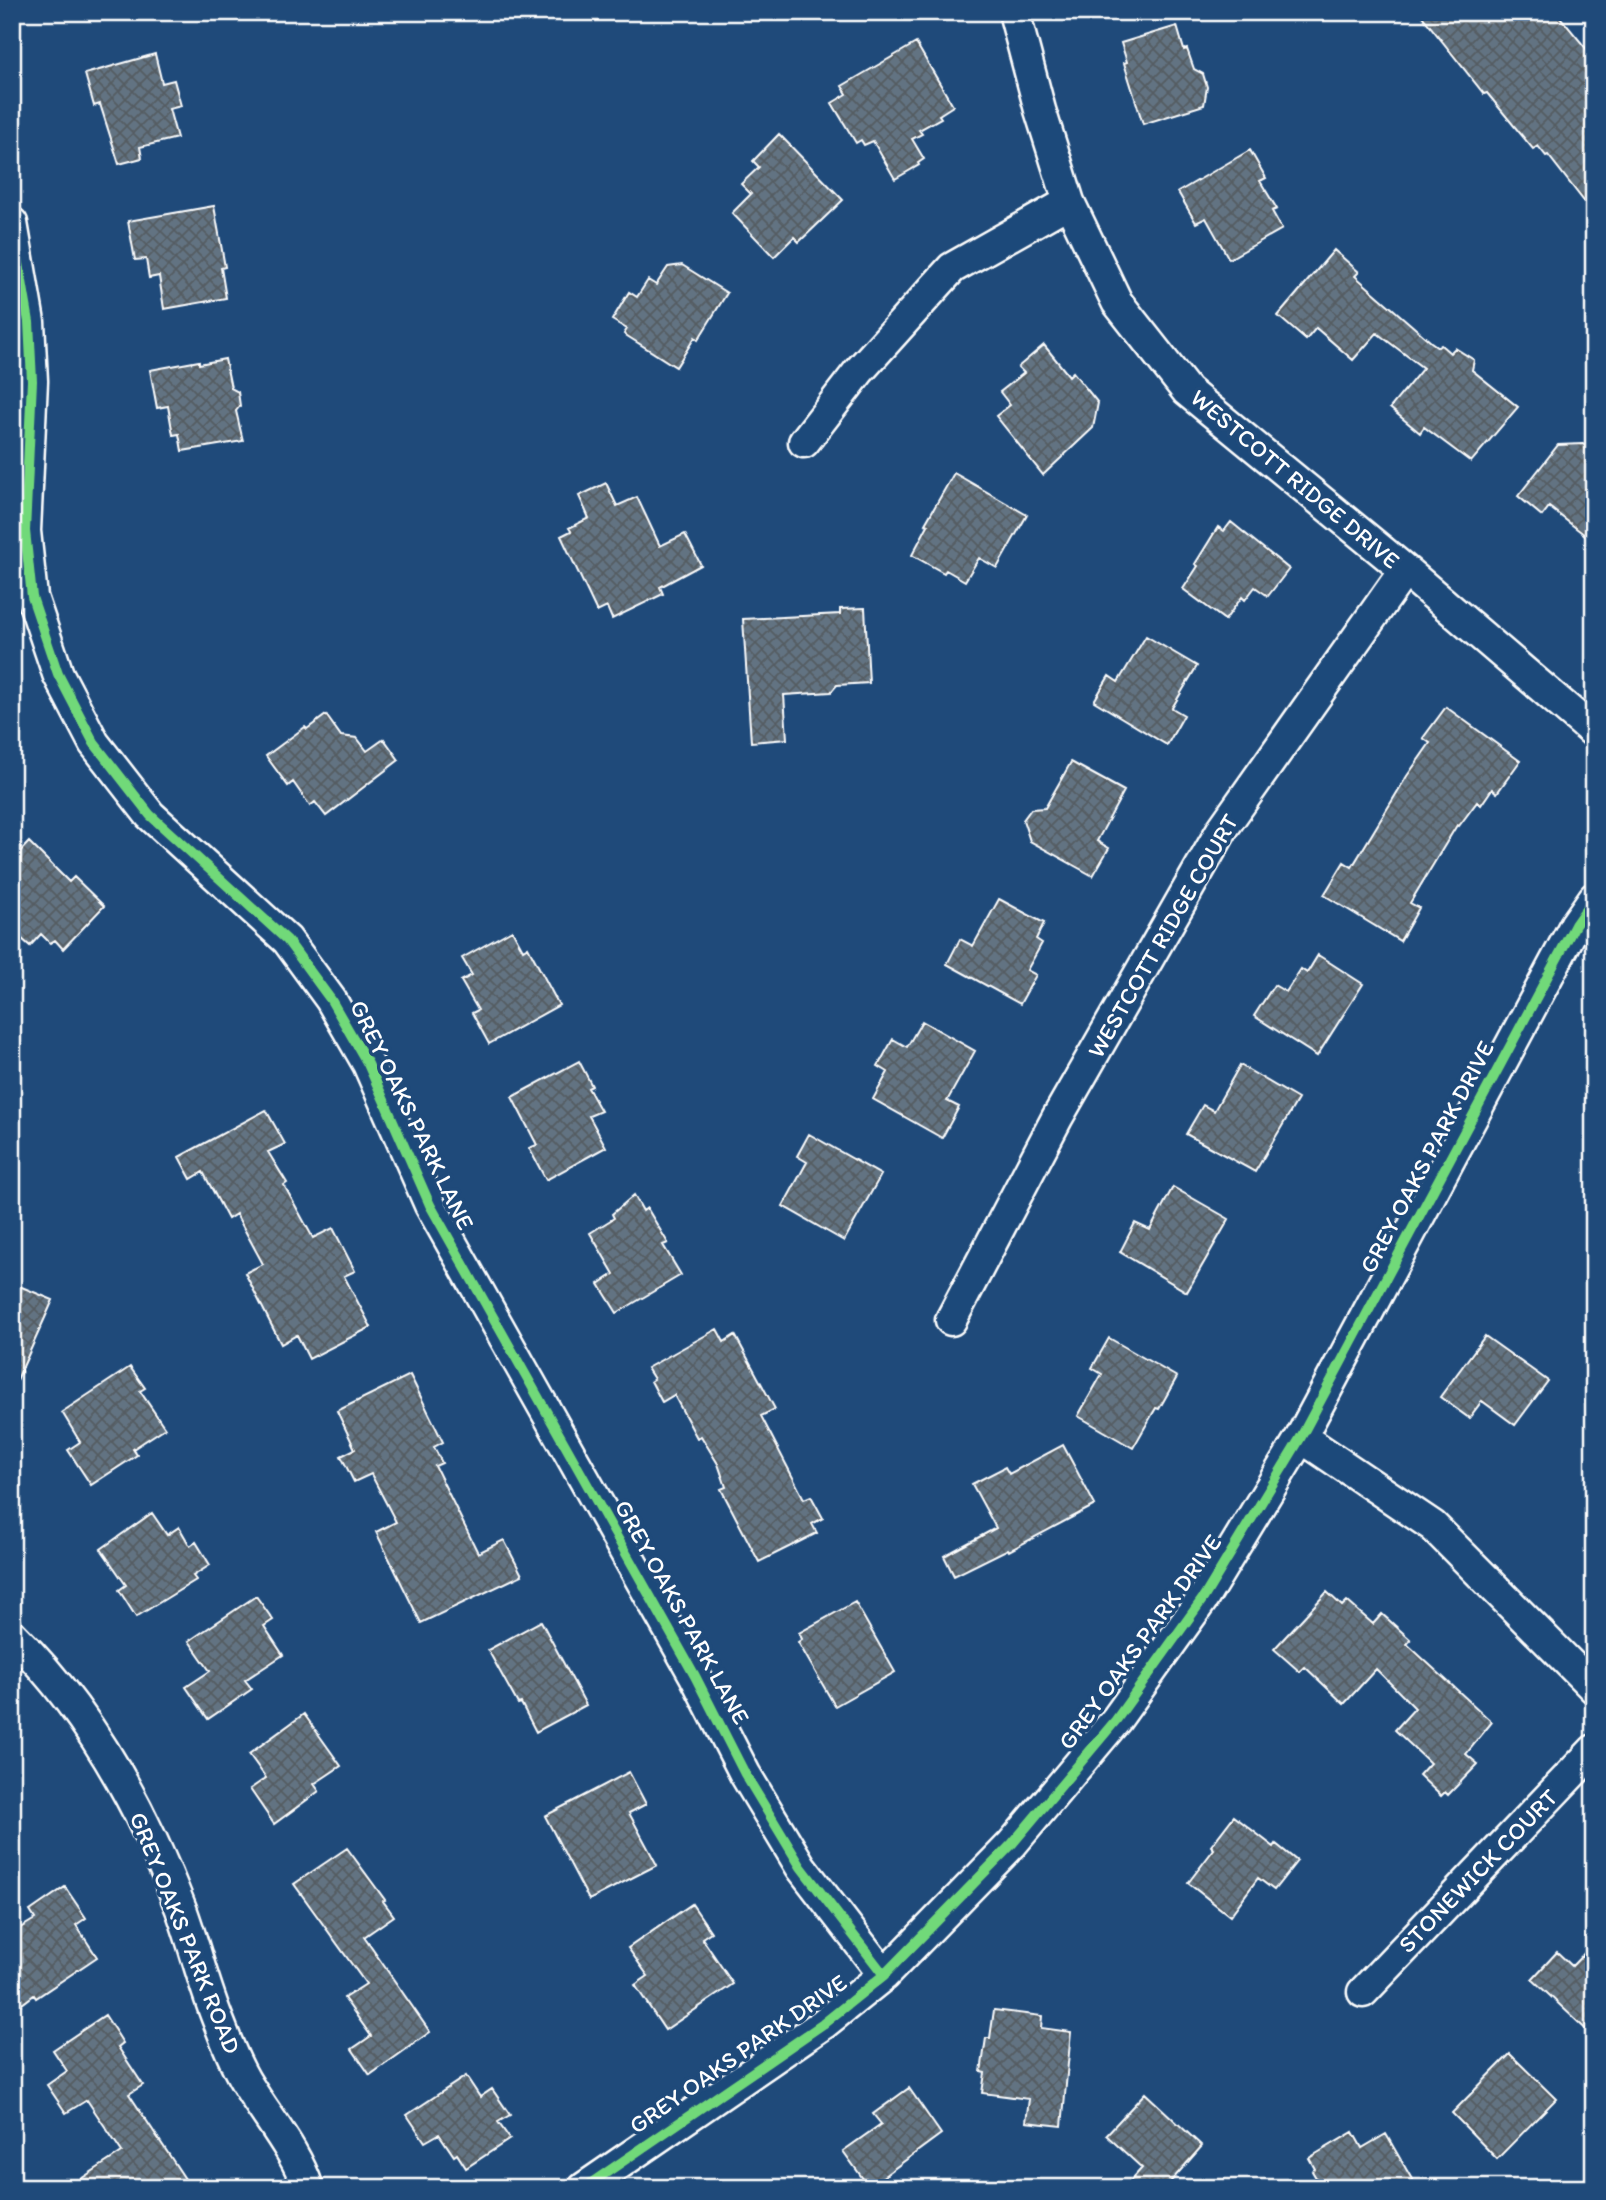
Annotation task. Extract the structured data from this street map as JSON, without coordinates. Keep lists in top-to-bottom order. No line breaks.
{"streets":{"street":["WESTCOTT RIDGE DRIVE","WESTCOTT RIDGE COURT","GREY OAKS PARK LANE","GREY OAKS PARK DRIVE","STONEWICK COURT","GREY OAKS PARK ROAD"]},"crossings":[["WESTCOTT RIDGE DRIVE","WESTCOTT RIDGE COURT"],["GREY OAKS PARK LANE","GREY OAKS PARK DRIVE"]]}
